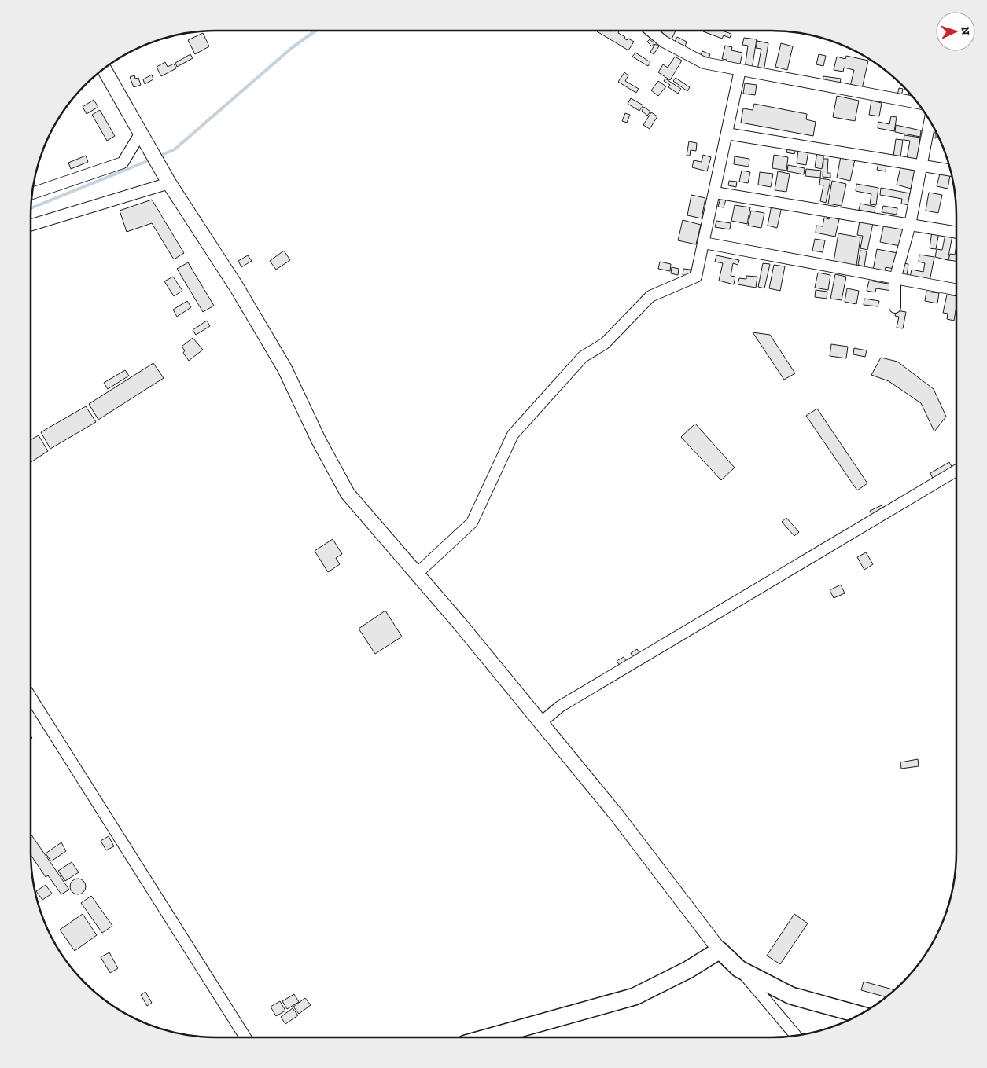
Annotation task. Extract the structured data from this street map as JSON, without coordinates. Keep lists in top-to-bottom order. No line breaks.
{"north":"right"}
